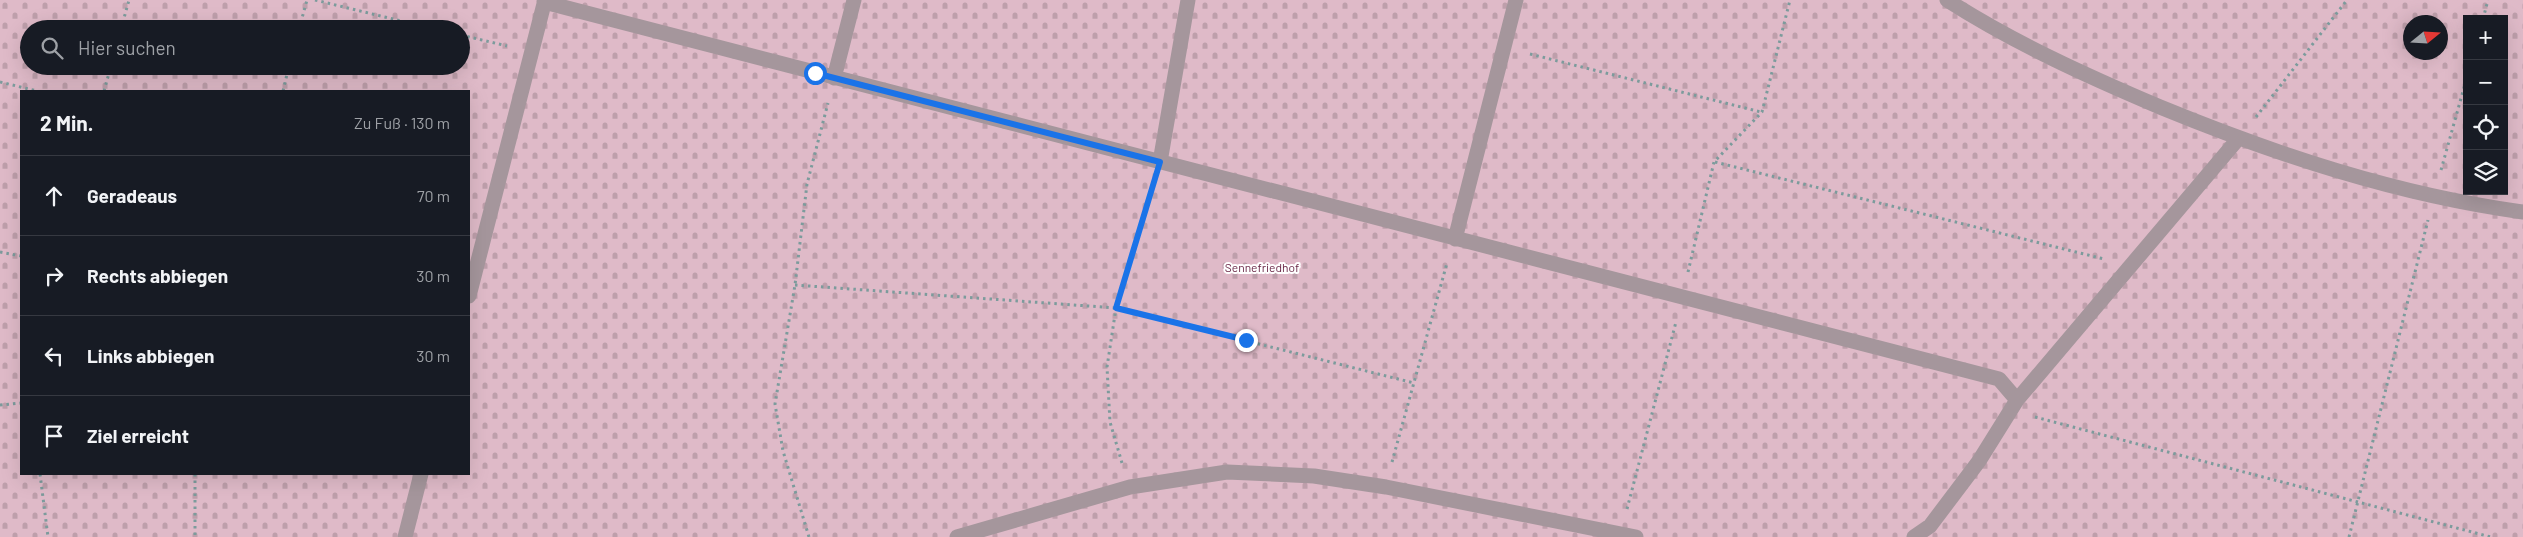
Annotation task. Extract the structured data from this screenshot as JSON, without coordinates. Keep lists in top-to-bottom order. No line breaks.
{"parks":["Sennefriedhof"],"north":"right","page":{"map_buttons":["+","−"],"search":"Hier suchen","heading":["2 Min.","Zu Fuß · 130 m"],"list":[["Geradeaus","70 m"],["Rechts abbiegen","30 m"],["Links abbiegen","30 m"],"Ziel erreicht"]}}
